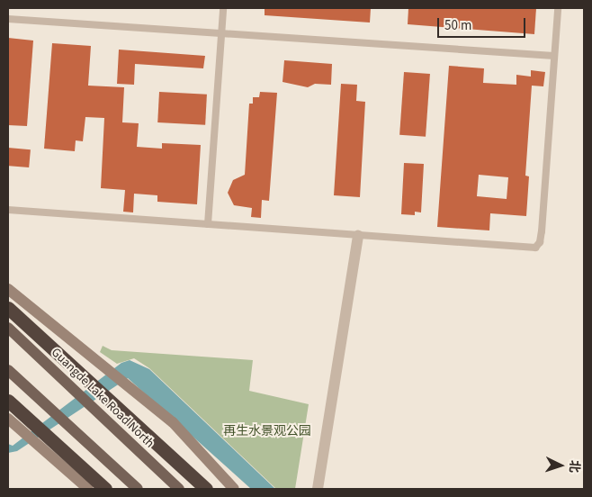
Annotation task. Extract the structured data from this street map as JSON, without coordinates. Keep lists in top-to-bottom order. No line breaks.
{"streets":{"main road":["Guangde Lake Road North"]},"parks":["再生水景观公园"],"scale_bar":"50 m","north":"right"}
